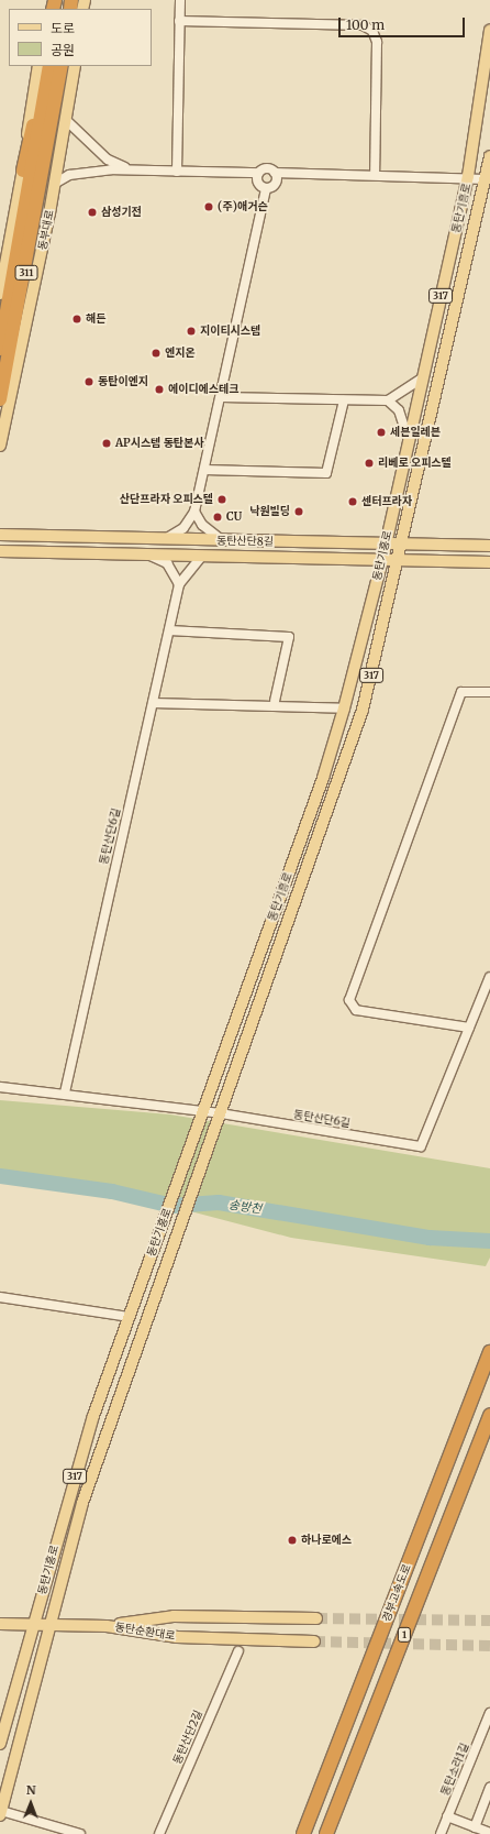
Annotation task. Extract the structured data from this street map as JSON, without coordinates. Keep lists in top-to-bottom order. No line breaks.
{"streets":{"highway":["동부대로","311","경부고속도로","1"],"main road":["동탄기흥로","317","동탄산단8길","동탄순환대로"],"street":["동탄산단6길","동탄산단2길","동탄소라1길"]},"crossings":[["동탄기흥로","동탄산단8길"],["동탄기흥로","동탄산단6길"]],"water":["송방천"],"places":["(주)애거슨","삼성기전","해든","지이티시스템","엔지온","동탄이엔지","에이디에스테크","세븐일레븐","AP시스템 동탄본사","리베로 오피스텔","산단프라자 오피스텔","센터프라자","낙원빌딩","CU","하나로에스"],"legend":["도로","공원"],"scale_bar":"100 m","north":"top"}
